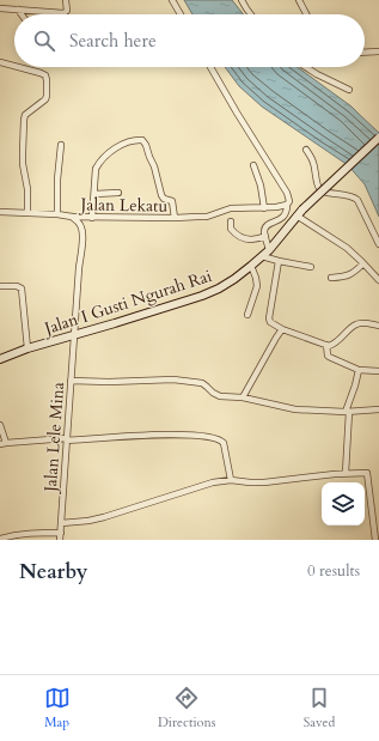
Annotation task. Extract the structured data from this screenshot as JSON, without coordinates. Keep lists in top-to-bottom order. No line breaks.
{"streets":{"main road":["Jalan I Gusti Ngurah Rai"],"street":["Jalan Lekatu","Jalan Lele Mina"]},"crossings":[["Jalan Lekatu","Jalan Lele Mina"],["Jalan I Gusti Ngurah Rai","Jalan Lele Mina"]],"page":{"search":"Search here","heading":["Nearby","0 results"],"nav":["Map","Directions","Saved"]}}
